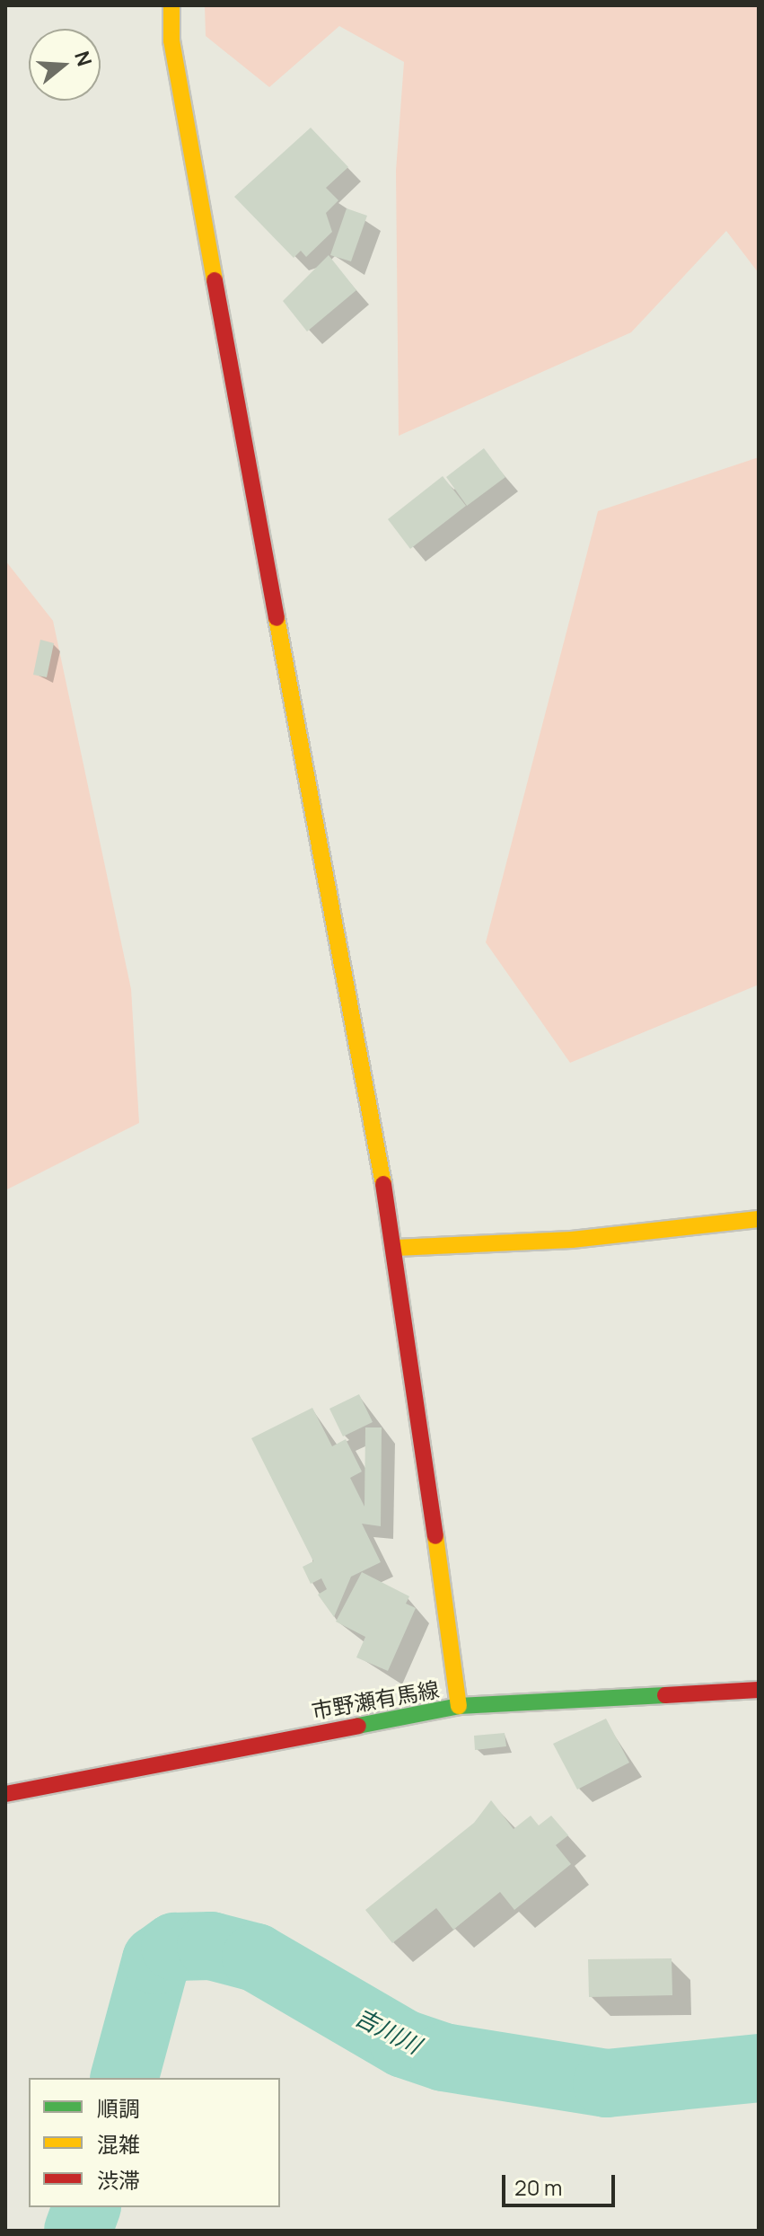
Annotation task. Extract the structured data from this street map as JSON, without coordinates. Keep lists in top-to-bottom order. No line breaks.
{"streets":{"street":["市野瀬有馬線"]},"water":["吉川川"],"legend":["順調","混雑","渋滞"],"scale_bar":"20 m","north":"right"}
